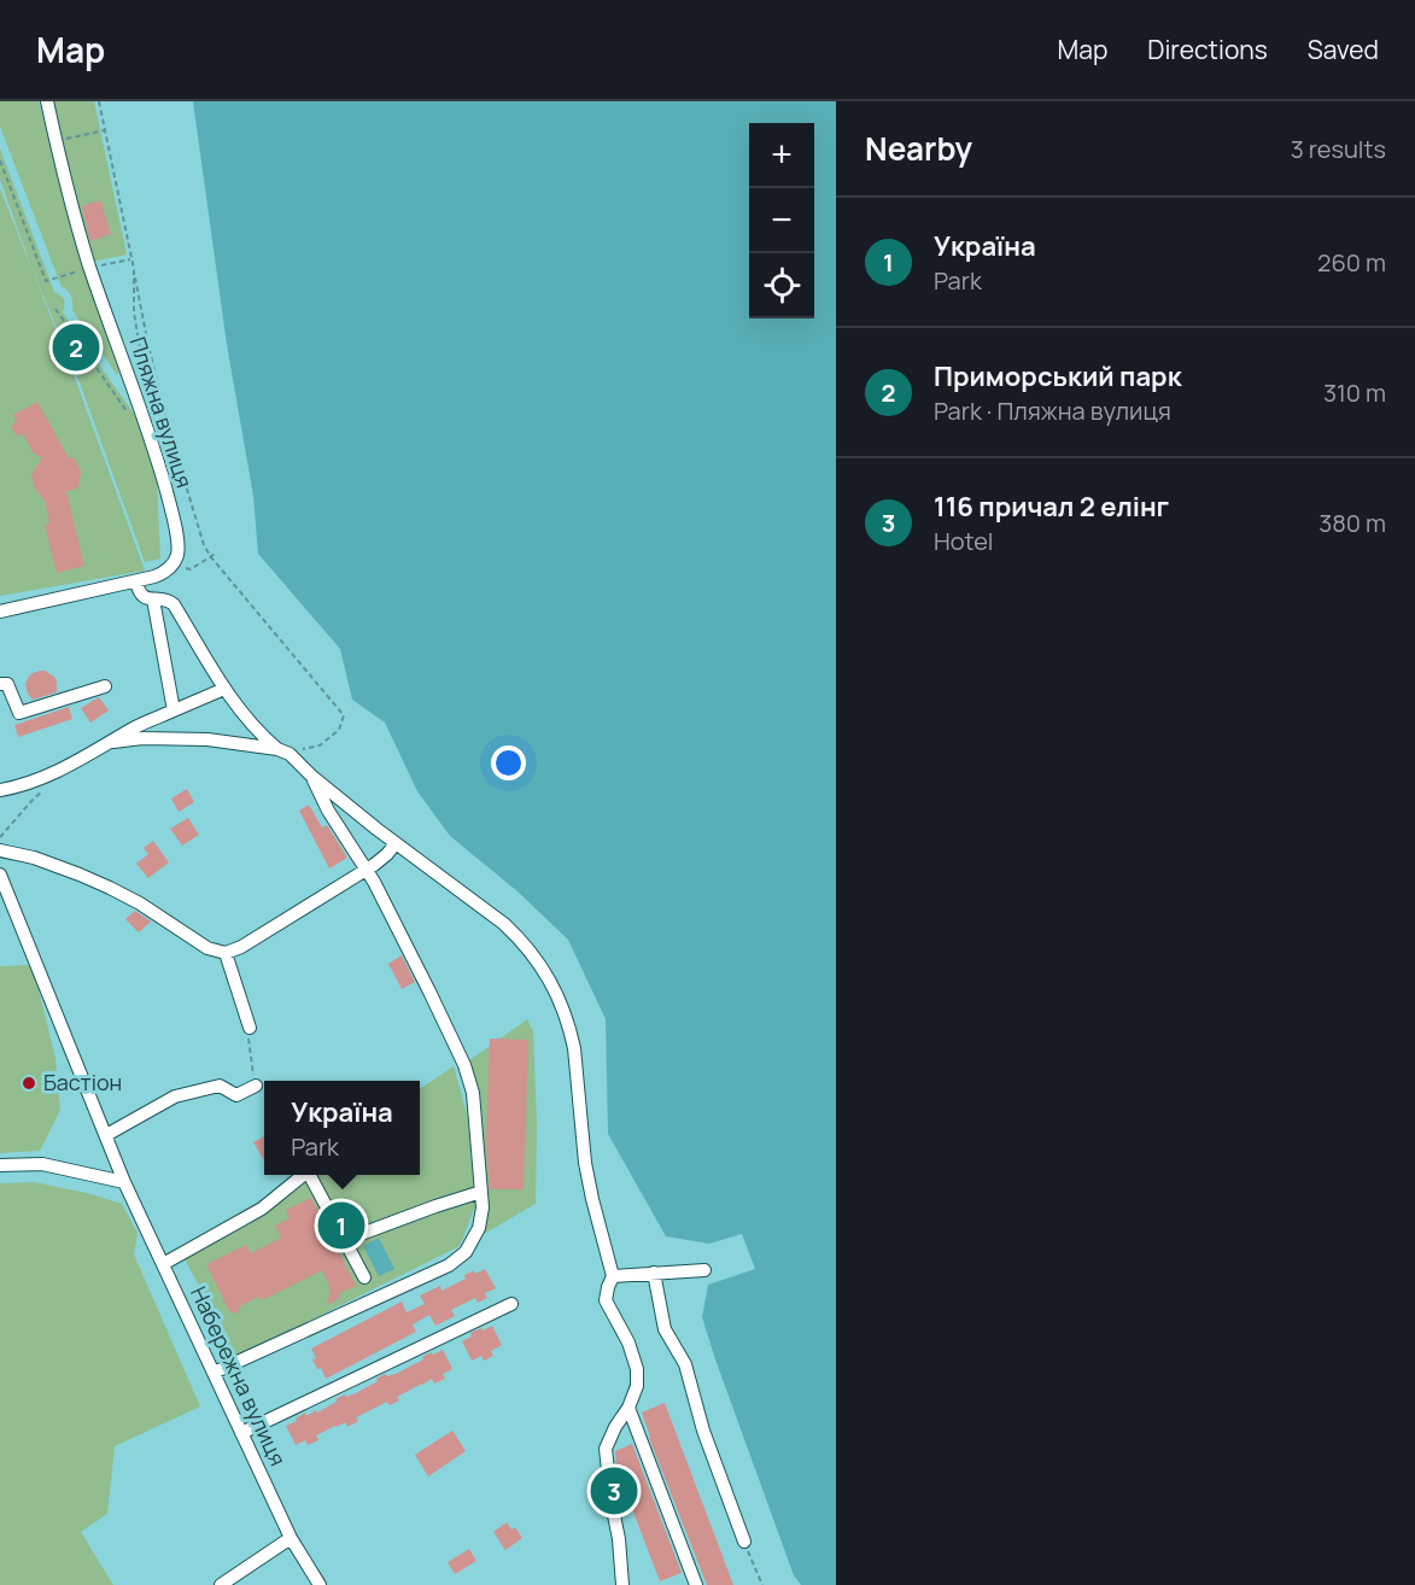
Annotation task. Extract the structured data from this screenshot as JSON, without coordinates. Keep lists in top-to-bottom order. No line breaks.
{"streets":{"street":["Пляжна вулиця","Набережна вулиця"]},"places":["Бастіон"],"page":{"header":"Map","nav":["Map","Directions","Saved"],"heading":["Nearby","3 results"],"map_buttons":["+","−"],"list":[{"mark":"1","name":"Україна","note":"Park","value":"260 m"},{"mark":"2","name":"Приморський парк","note":"Park · Пляжна вулиця","value":"310 m"},{"mark":"3","name":"116 причал 2 елінг","note":"Hotel","value":"380 m"}],"pins":["2","1","3"],"popup":["Україна","Park"]}}
